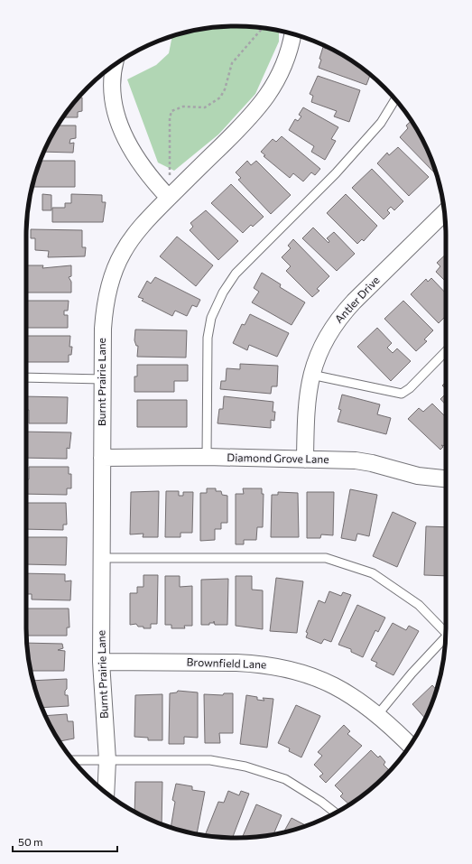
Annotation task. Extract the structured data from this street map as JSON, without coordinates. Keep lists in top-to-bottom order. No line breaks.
{"streets":{"street":["Antler Drive","Burnt Prairie Lane","Diamond Grove Lane","Brownfield Lane"]},"crossings":[["Antler Drive","Diamond Grove Lane"],["Burnt Prairie Lane","Diamond Grove Lane"],["Burnt Prairie Lane","Brownfield Lane"]],"scale_bar":"50 m"}
